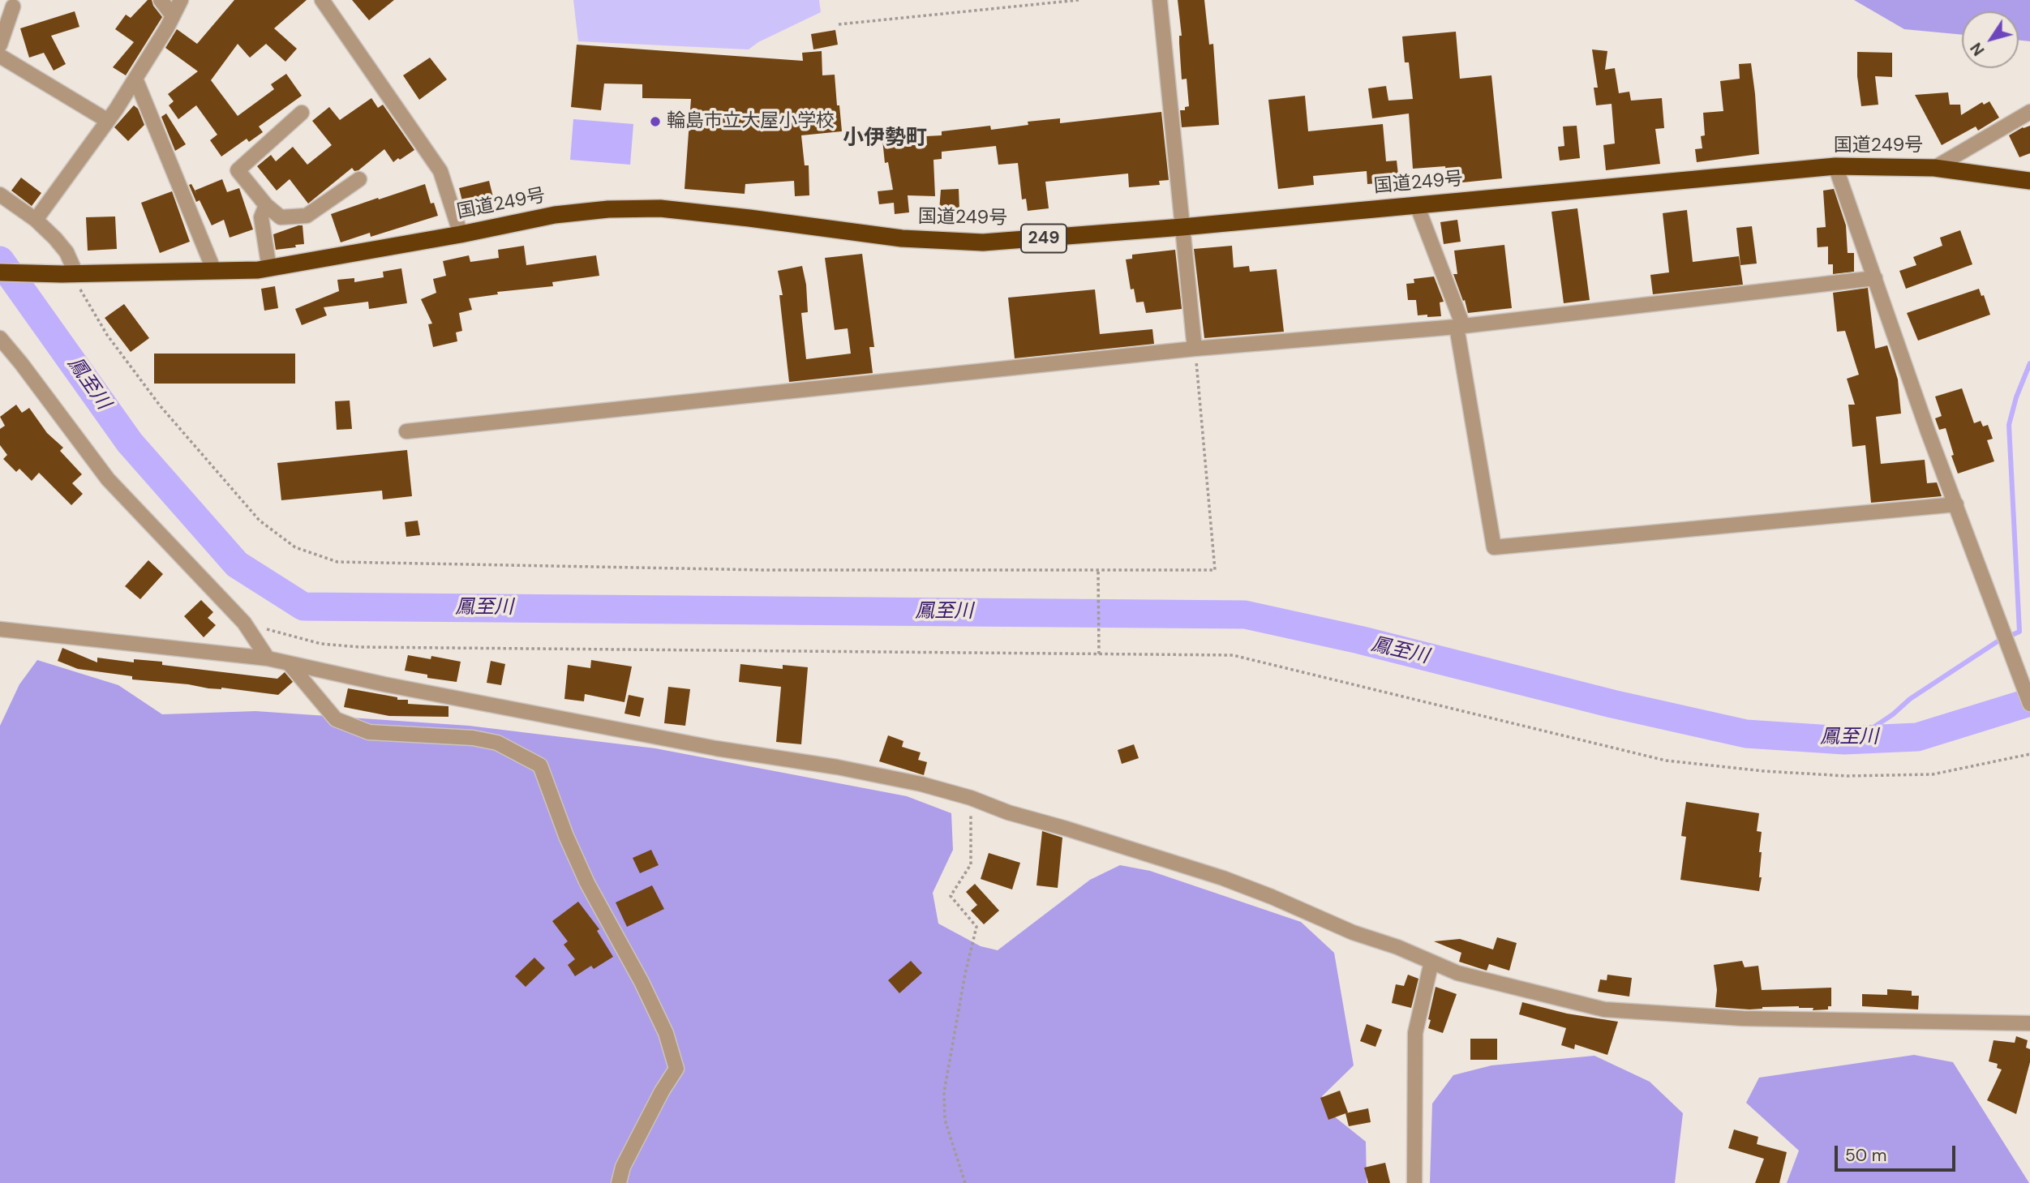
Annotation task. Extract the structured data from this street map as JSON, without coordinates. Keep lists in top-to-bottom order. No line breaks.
{"streets":{"highway":["国道249号","249"]},"districts":["小伊勢町"],"water":["鳳至川"],"places":["輪島市立大屋小学校"],"scale_bar":"50 m","north":"bottom left"}
